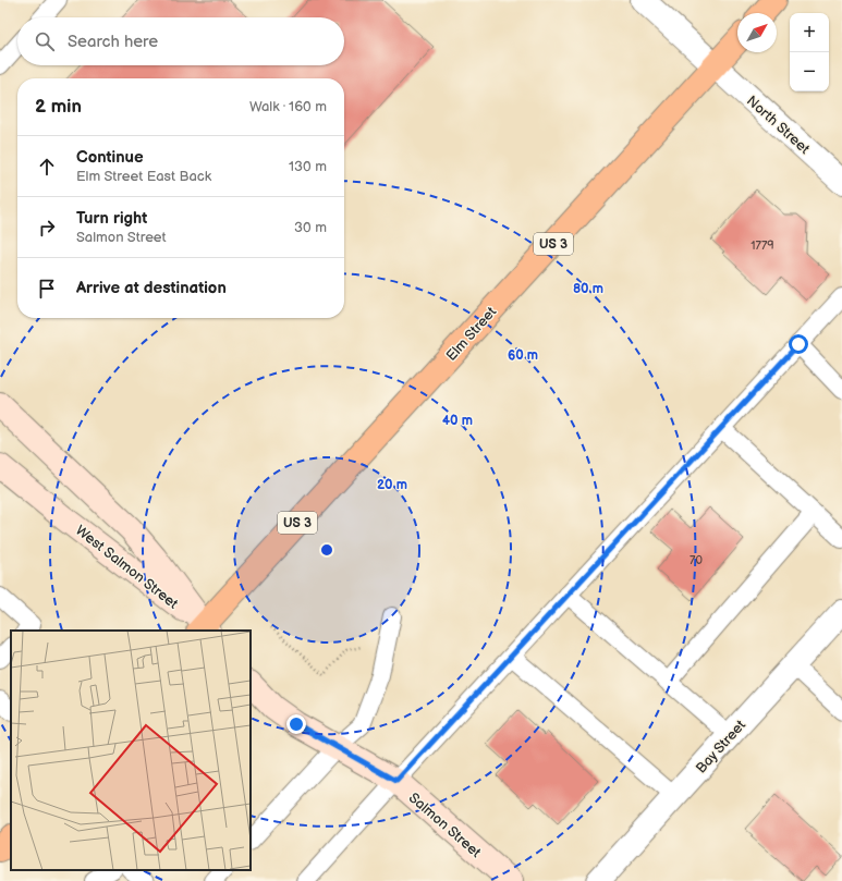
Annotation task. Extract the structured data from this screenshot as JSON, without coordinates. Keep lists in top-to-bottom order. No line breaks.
{"streets":{"main road":["US 3","Elm Street","West Salmon Street","Salmon Street"],"street":["North Street","Bay Street"]},"crossings":[["North Street","Elm Street"],["Elm Street","West Salmon Street"]],"house_numbers":["1779","70"],"north":"top right","page":{"map_buttons":["+","−"],"search":"Search here","heading":["2 min","Walk · 160 m"],"list":[["Continue","Elm Street East Back","130 m"],["Turn right","Salmon Street","30 m"],"Arrive at destination"]},"rings":["80 m","60 m","40 m","20 m"]}
